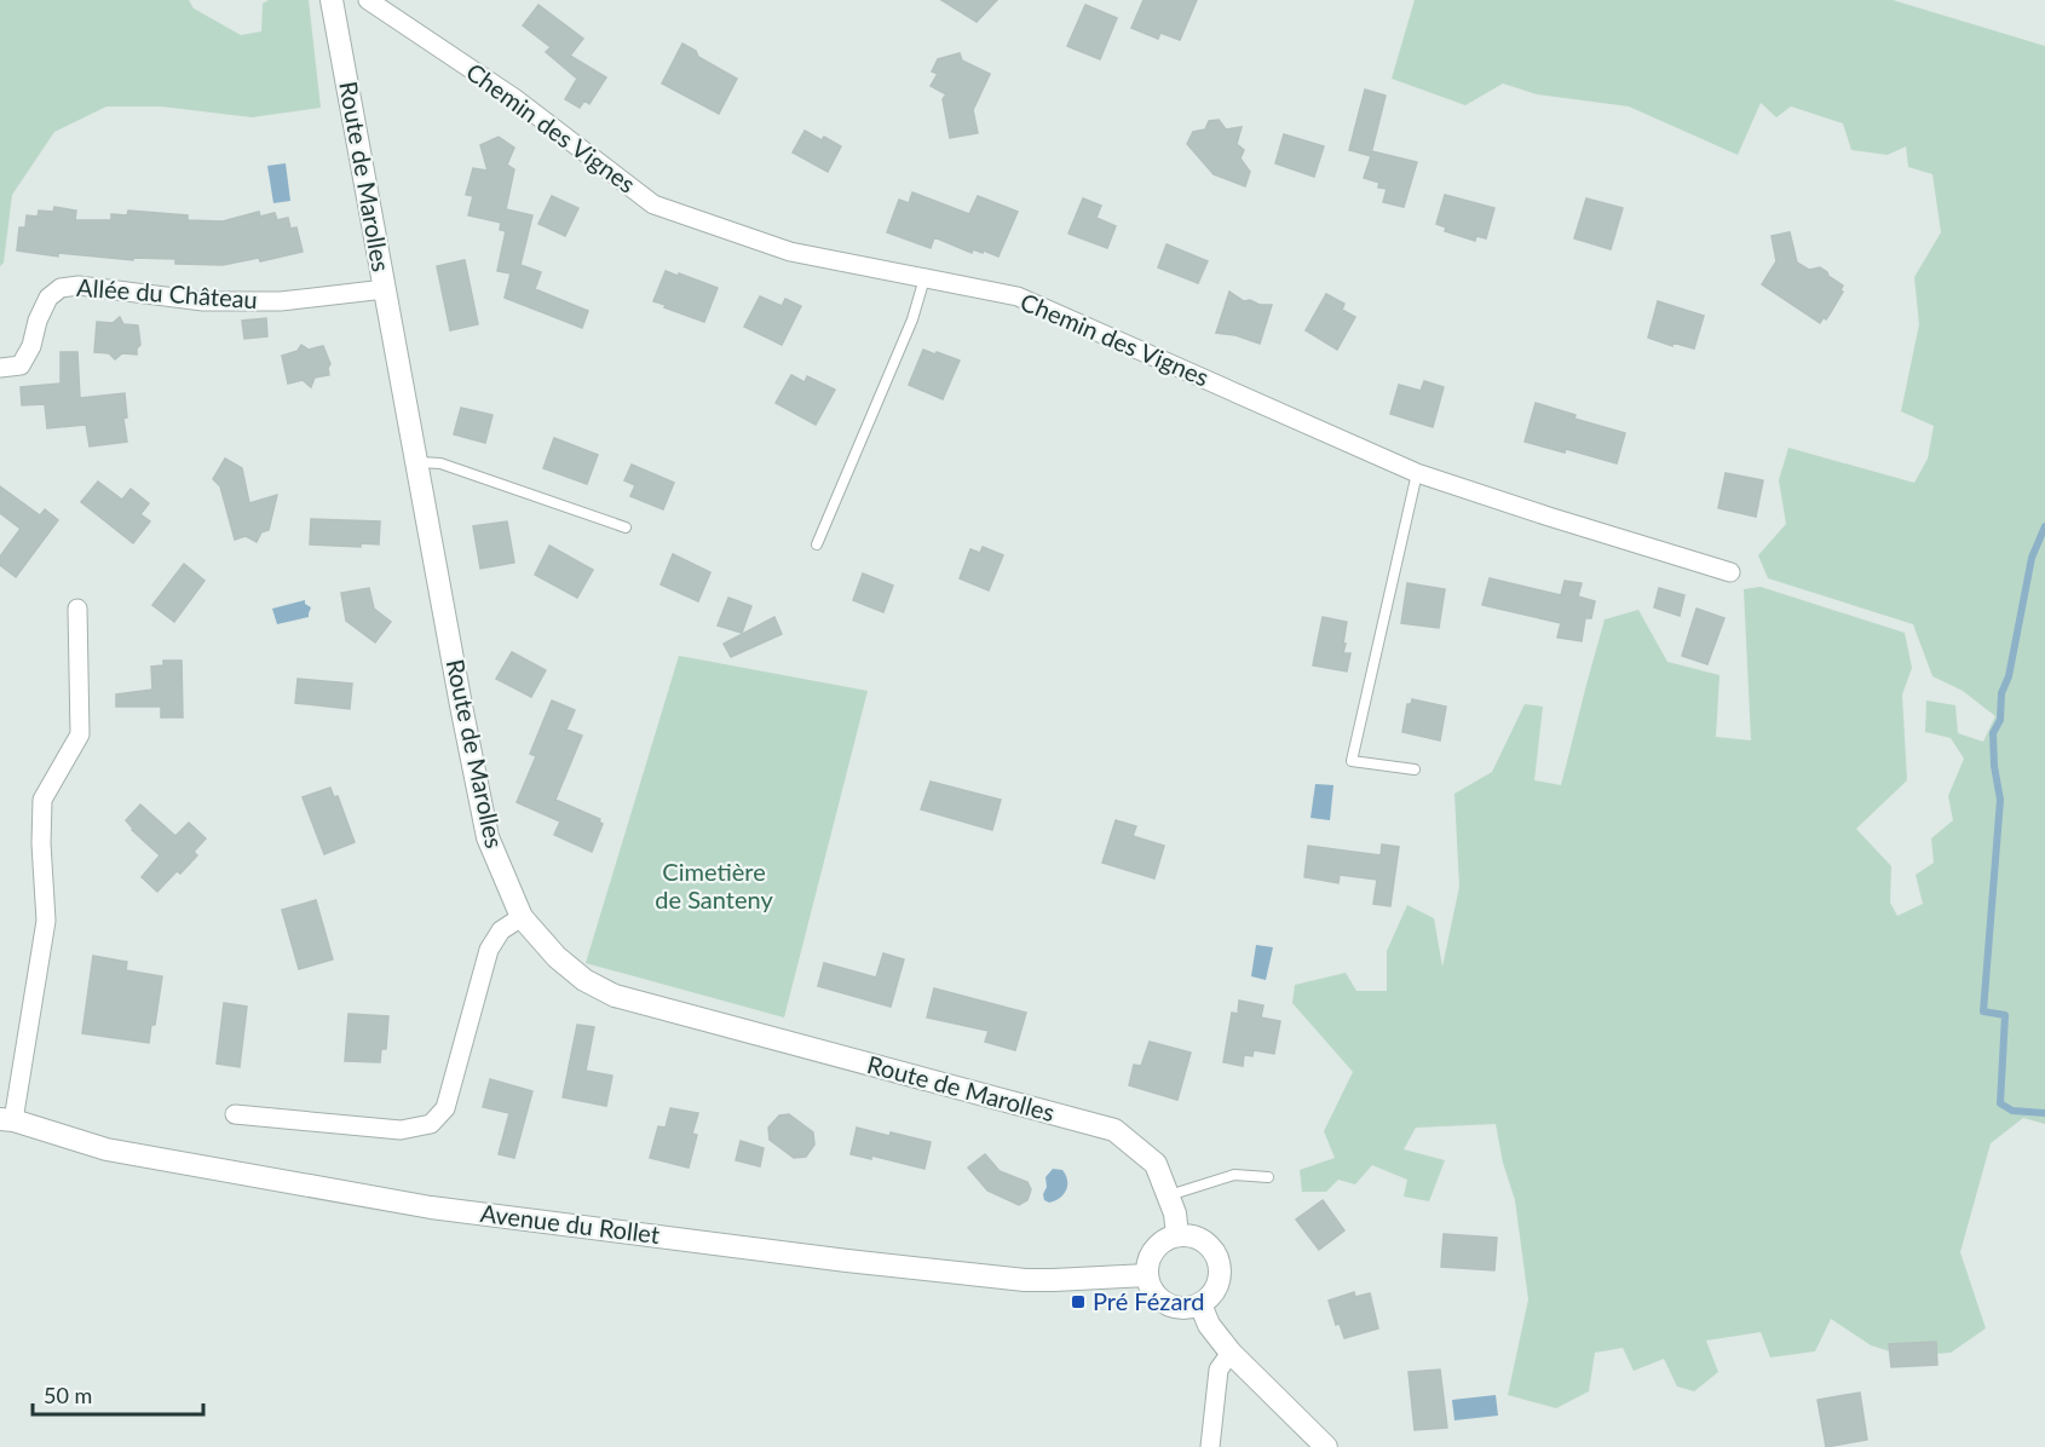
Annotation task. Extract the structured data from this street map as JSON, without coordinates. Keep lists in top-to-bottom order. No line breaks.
{"streets":{"street":["Chemin des Vignes","Route de Marolles","Allée du Château","Avenue du Rollet"]},"crossings":[["Route de Marolles","Allée du Château"],["Route de Marolles","Avenue du Rollet"]],"parks":["Cimetière de Santeny"],"places":{"transit":["Pré Fézard"]},"scale_bar":"50 m"}
